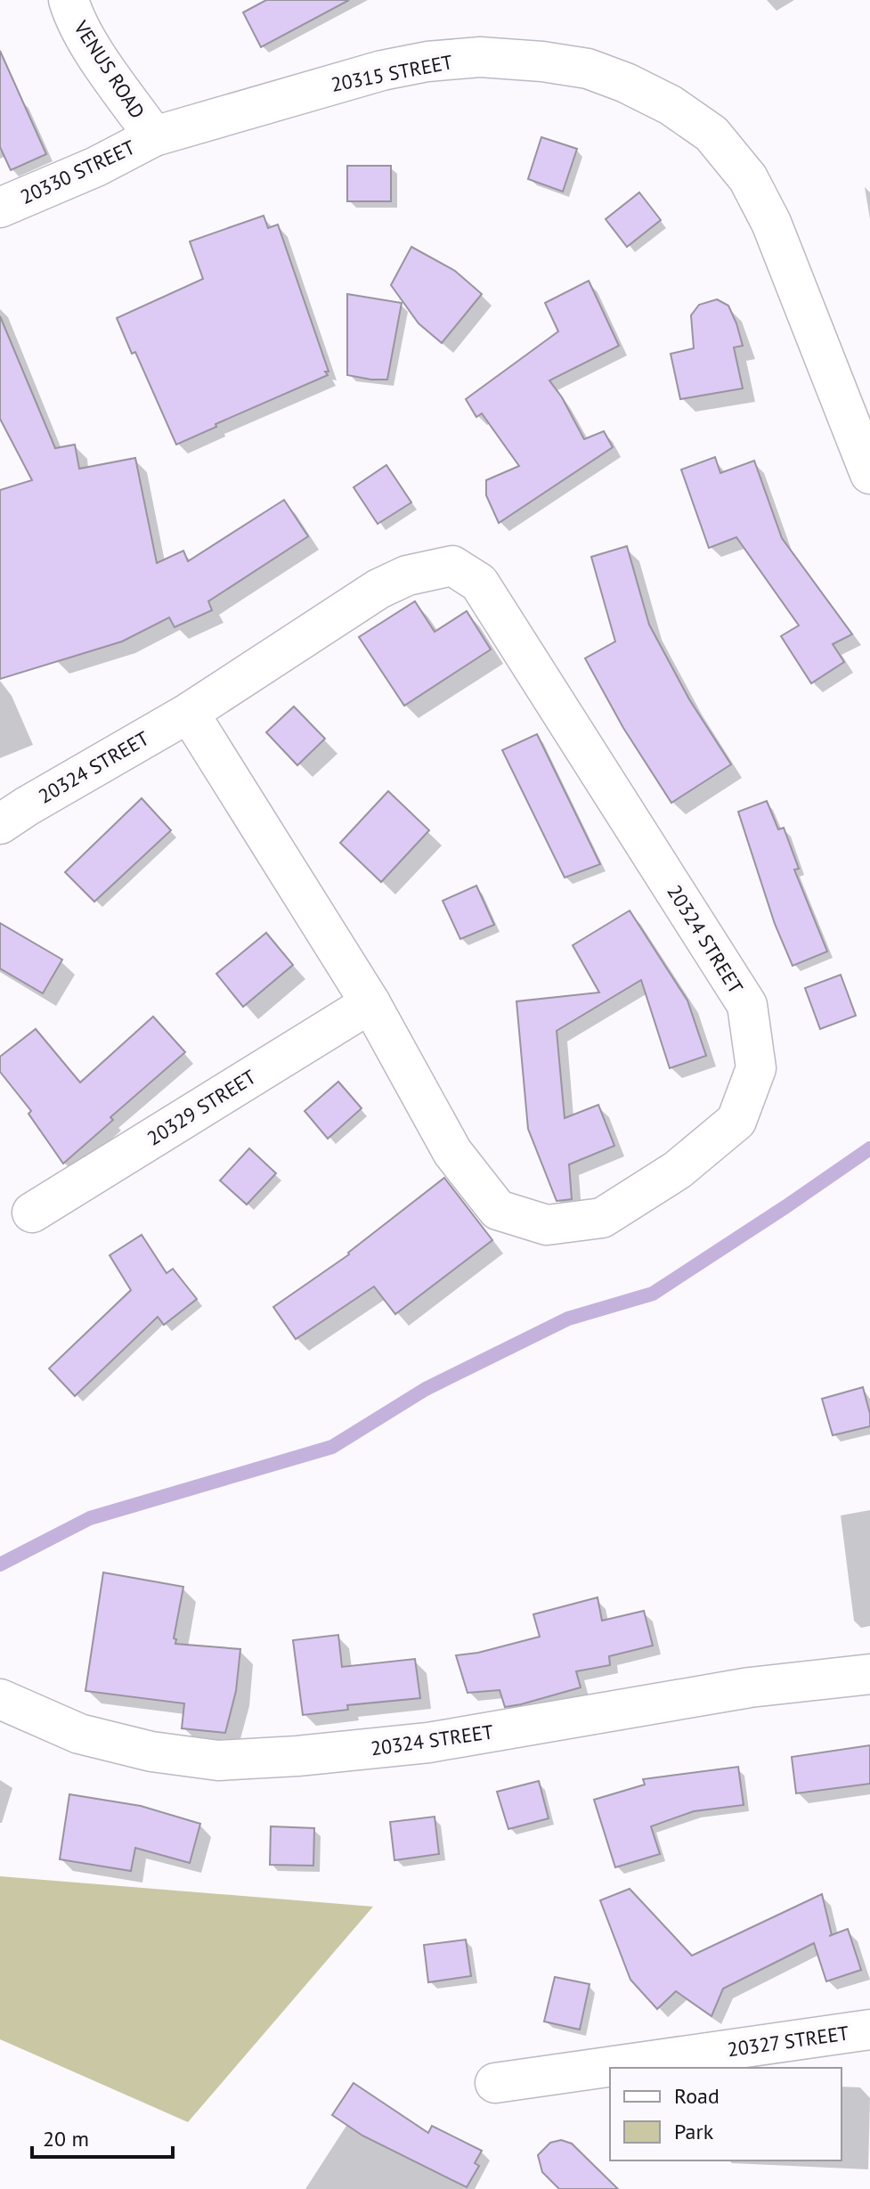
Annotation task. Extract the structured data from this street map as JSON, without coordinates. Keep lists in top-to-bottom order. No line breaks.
{"streets":{"street":["VENUS ROAD","20315 STREET","20330 STREET","20324 STREET","20329 STREET","20327 STREET"]},"crossings":[["VENUS ROAD","20315 STREET"],["VENUS ROAD","20330 STREET"],["20315 STREET","20330 STREET"],["20324 STREET","20329 STREET"]],"legend":["Road","Park"],"scale_bar":"20 m"}
